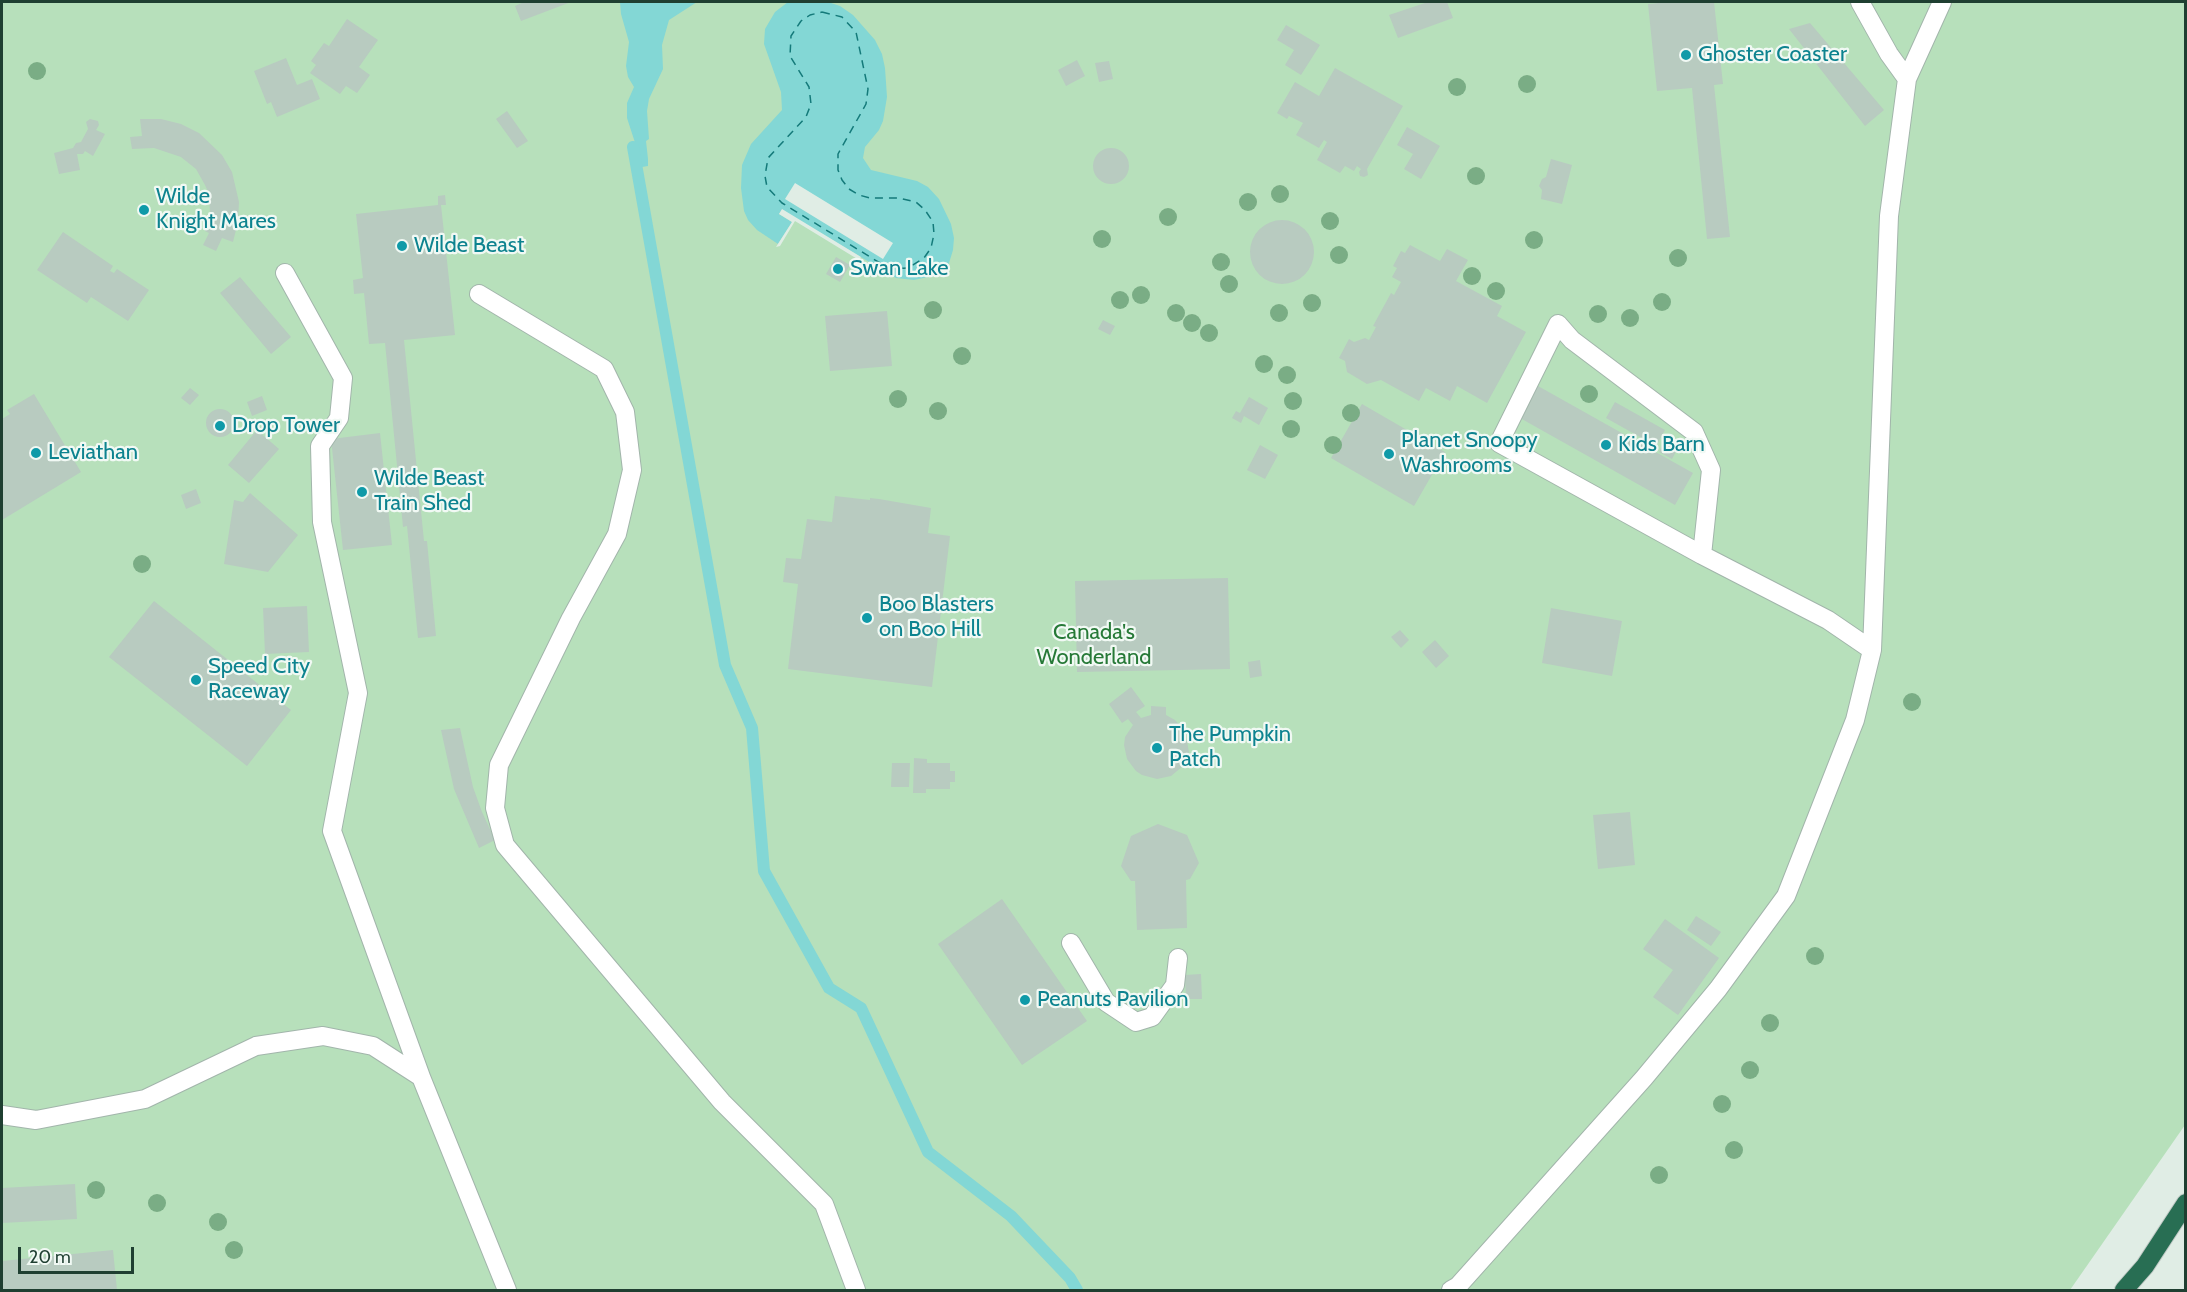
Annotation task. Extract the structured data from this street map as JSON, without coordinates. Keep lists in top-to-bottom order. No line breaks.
{"parks":["Canada's Wonderland"],"places":["Ghoster Coaster","Wilde Knight Mares","Wilde Beast","Swan Lake","Drop Tower","Kids Barn","Leviathan","Planet Snoopy Washrooms","Wilde Beast Train Shed","Boo Blasters on Boo Hill","Speed City Raceway","The Pumpkin Patch","Peanuts Pavilion"],"scale_bar":"20 m"}
